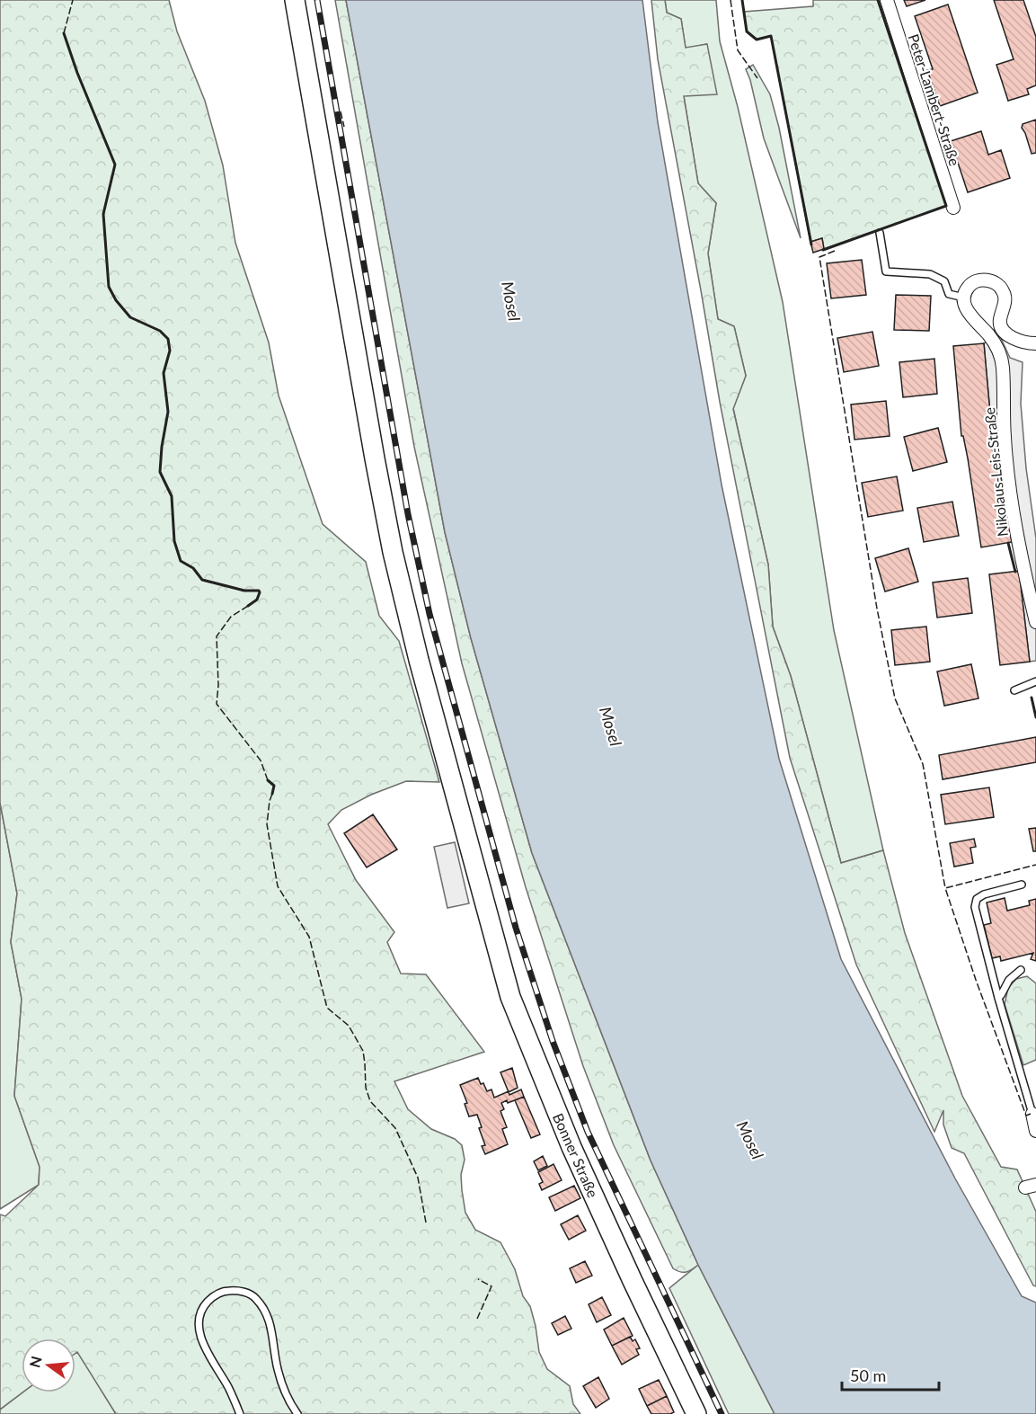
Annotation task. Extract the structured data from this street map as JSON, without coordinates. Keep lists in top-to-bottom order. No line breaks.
{"streets":{"main road":["Bonner Straße"],"street":["Peter-Lambert-Straße","Nikolaus-Leis-Straße"]},"water":["Mosel"],"scale_bar":"50 m","north":"left"}
